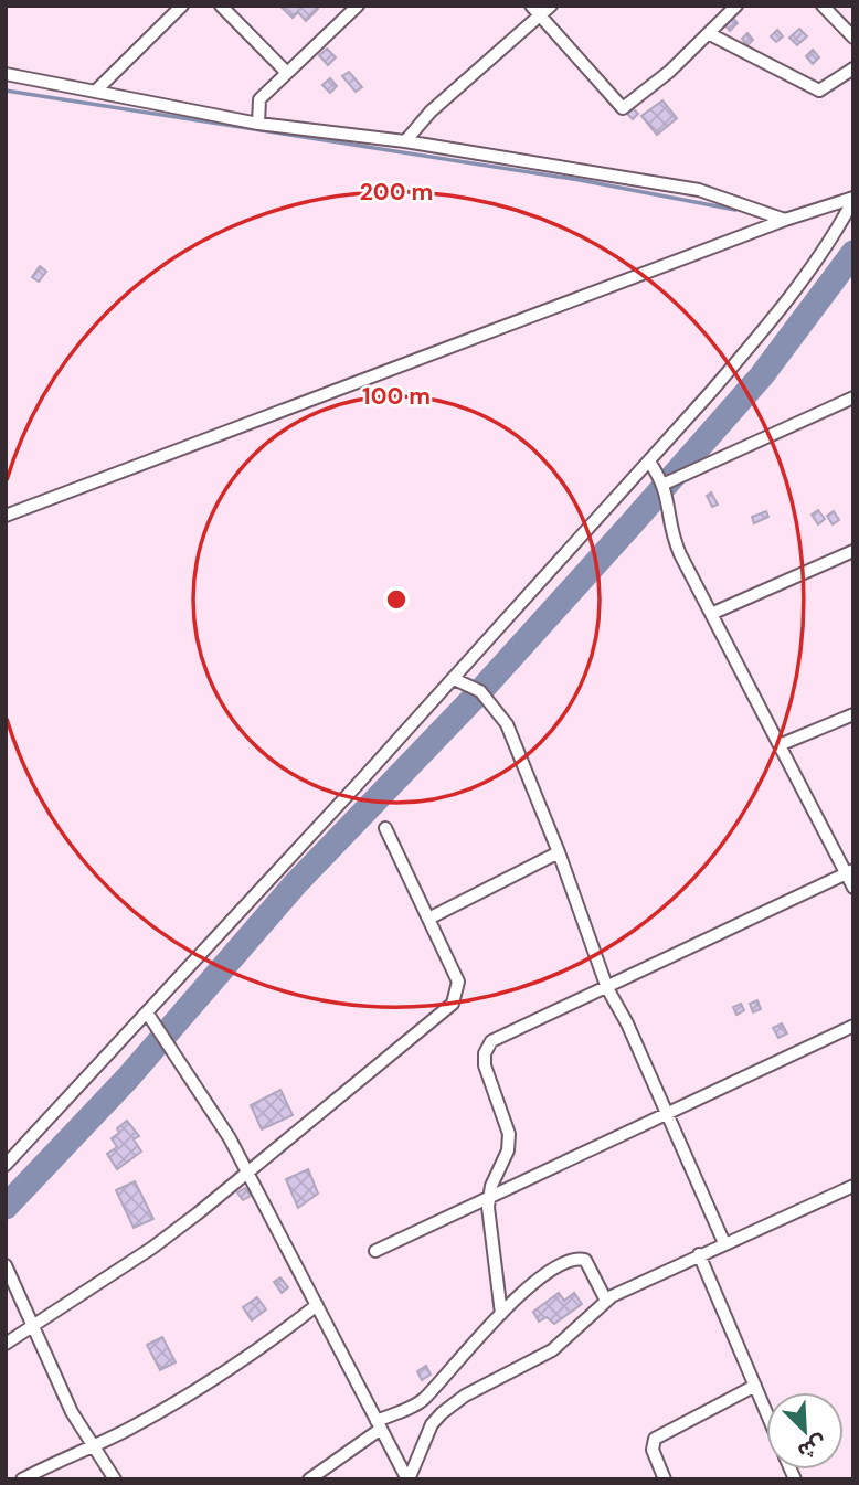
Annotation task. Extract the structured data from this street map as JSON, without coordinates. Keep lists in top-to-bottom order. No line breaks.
{"north":"bottom right","rings":["200 m","100 m"]}
